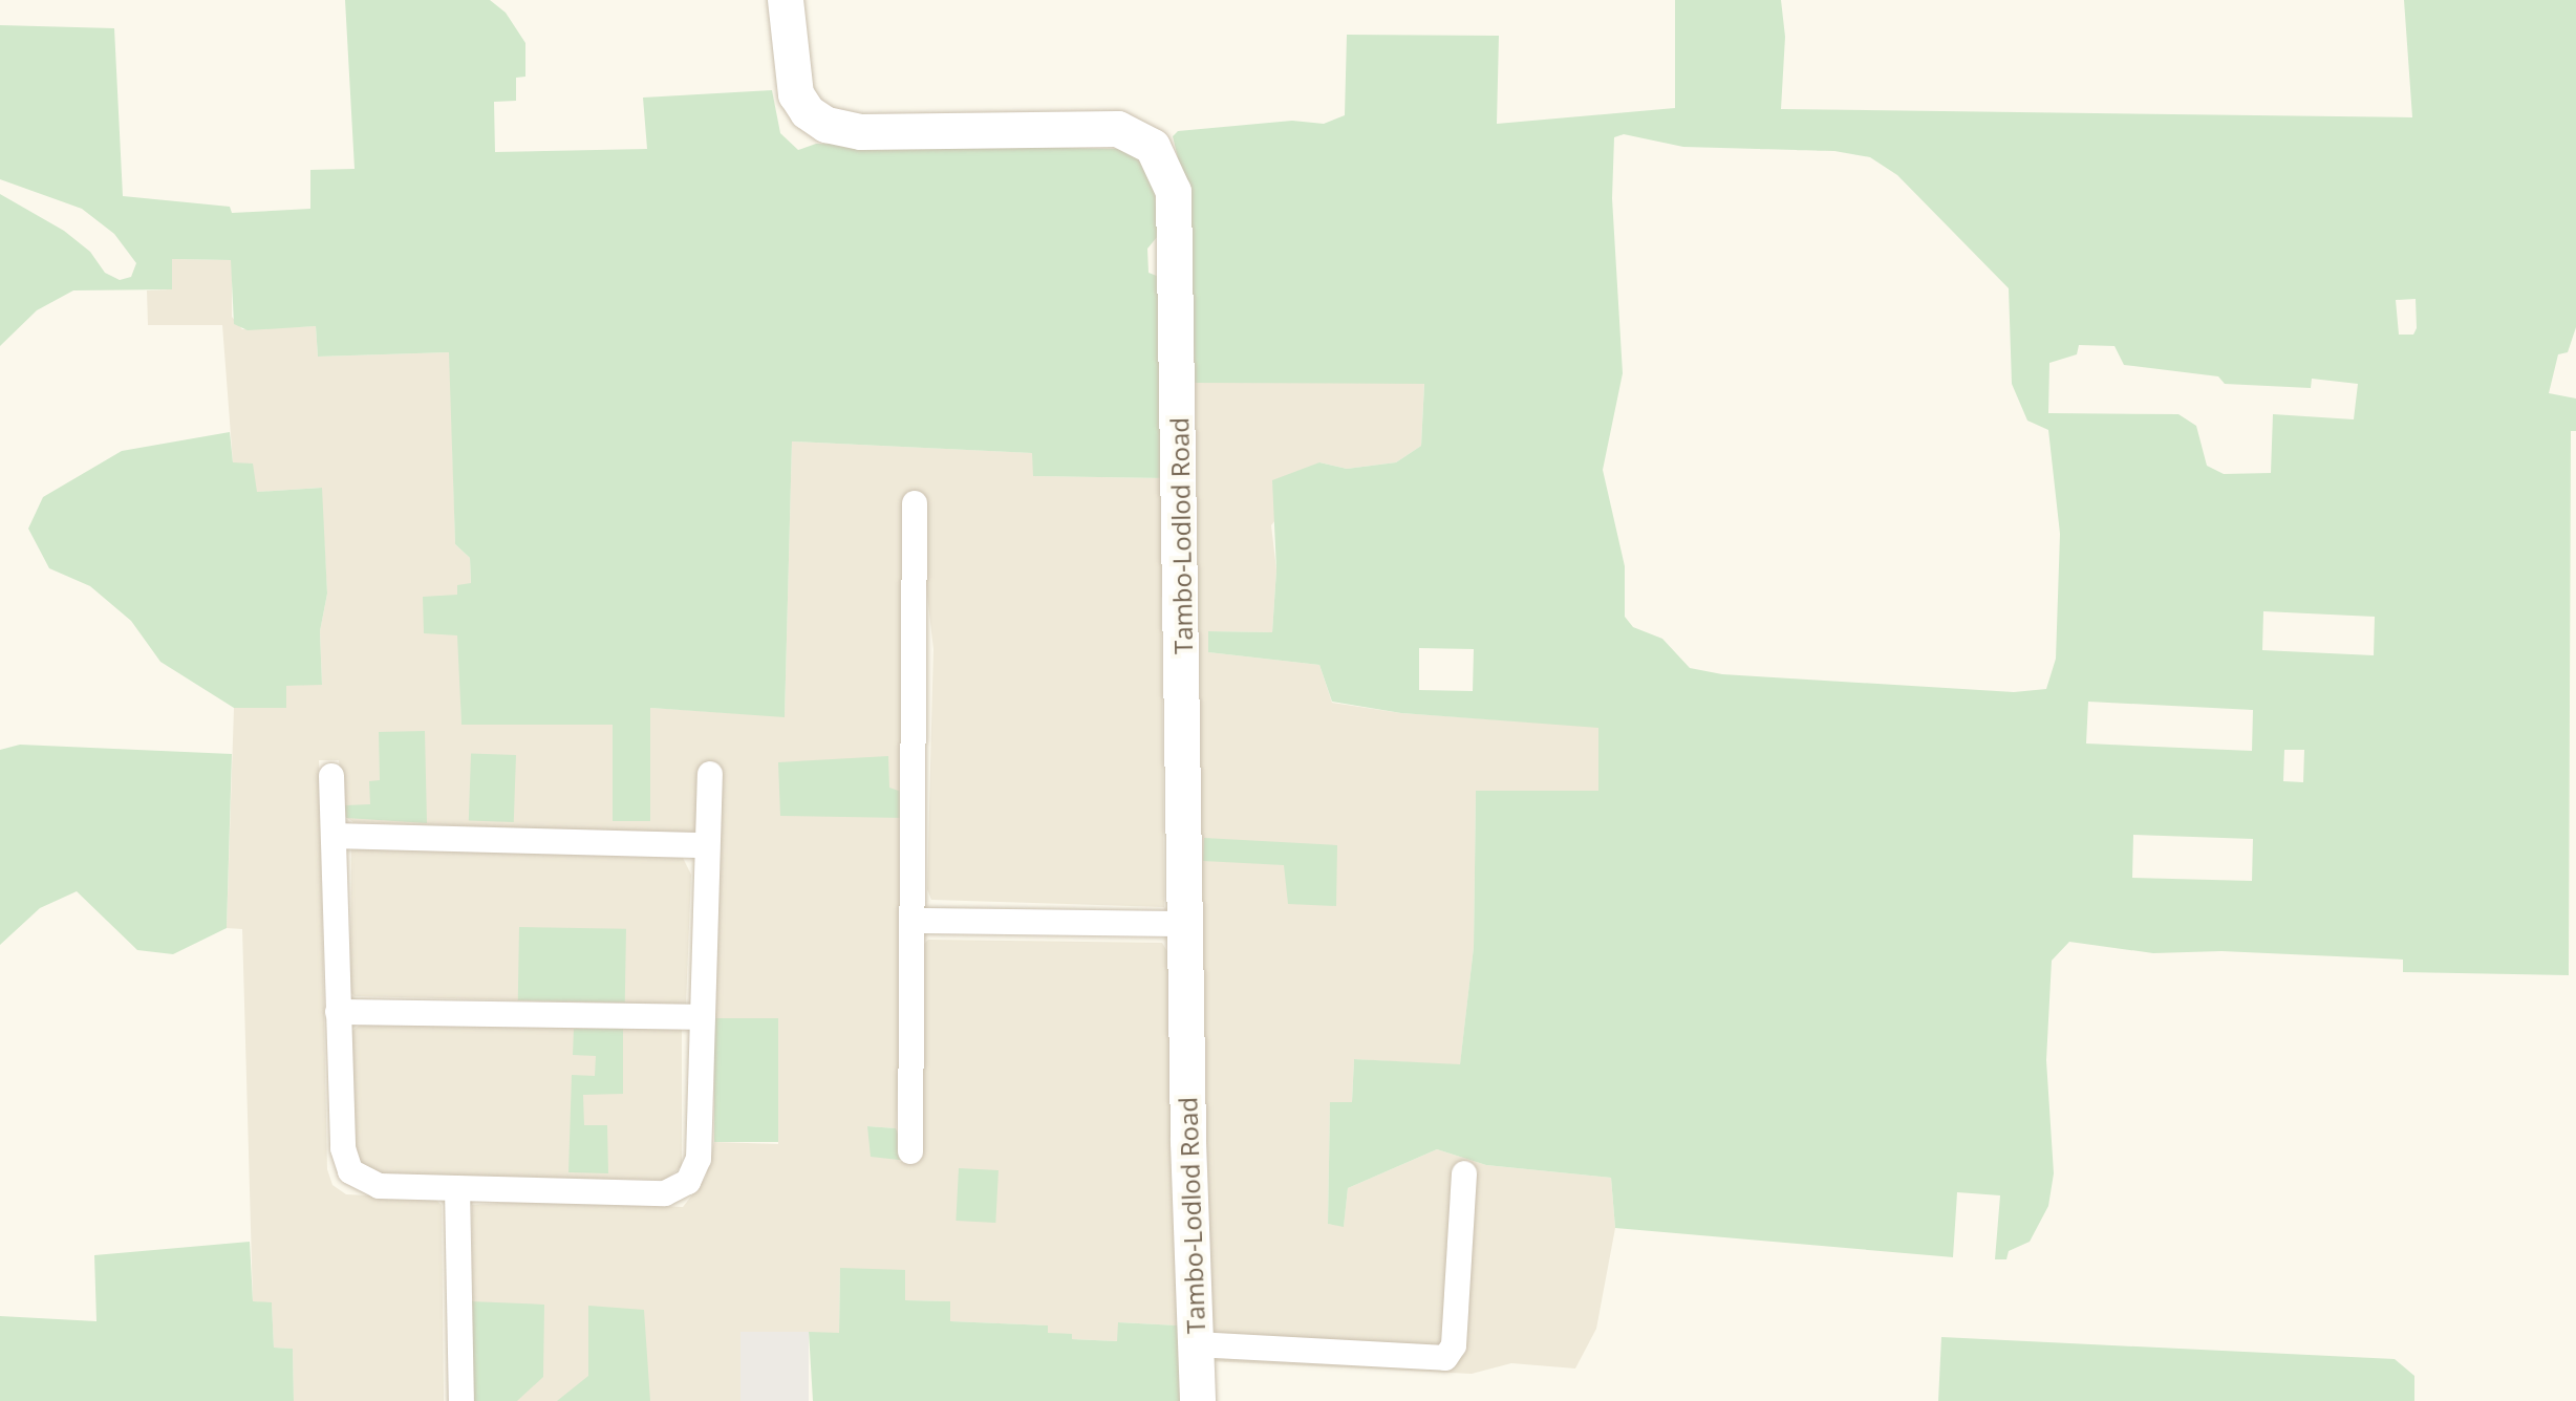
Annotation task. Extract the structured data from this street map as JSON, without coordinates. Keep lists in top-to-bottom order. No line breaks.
{"streets":{"street":["Tambo-Lodlod Road"]}}
